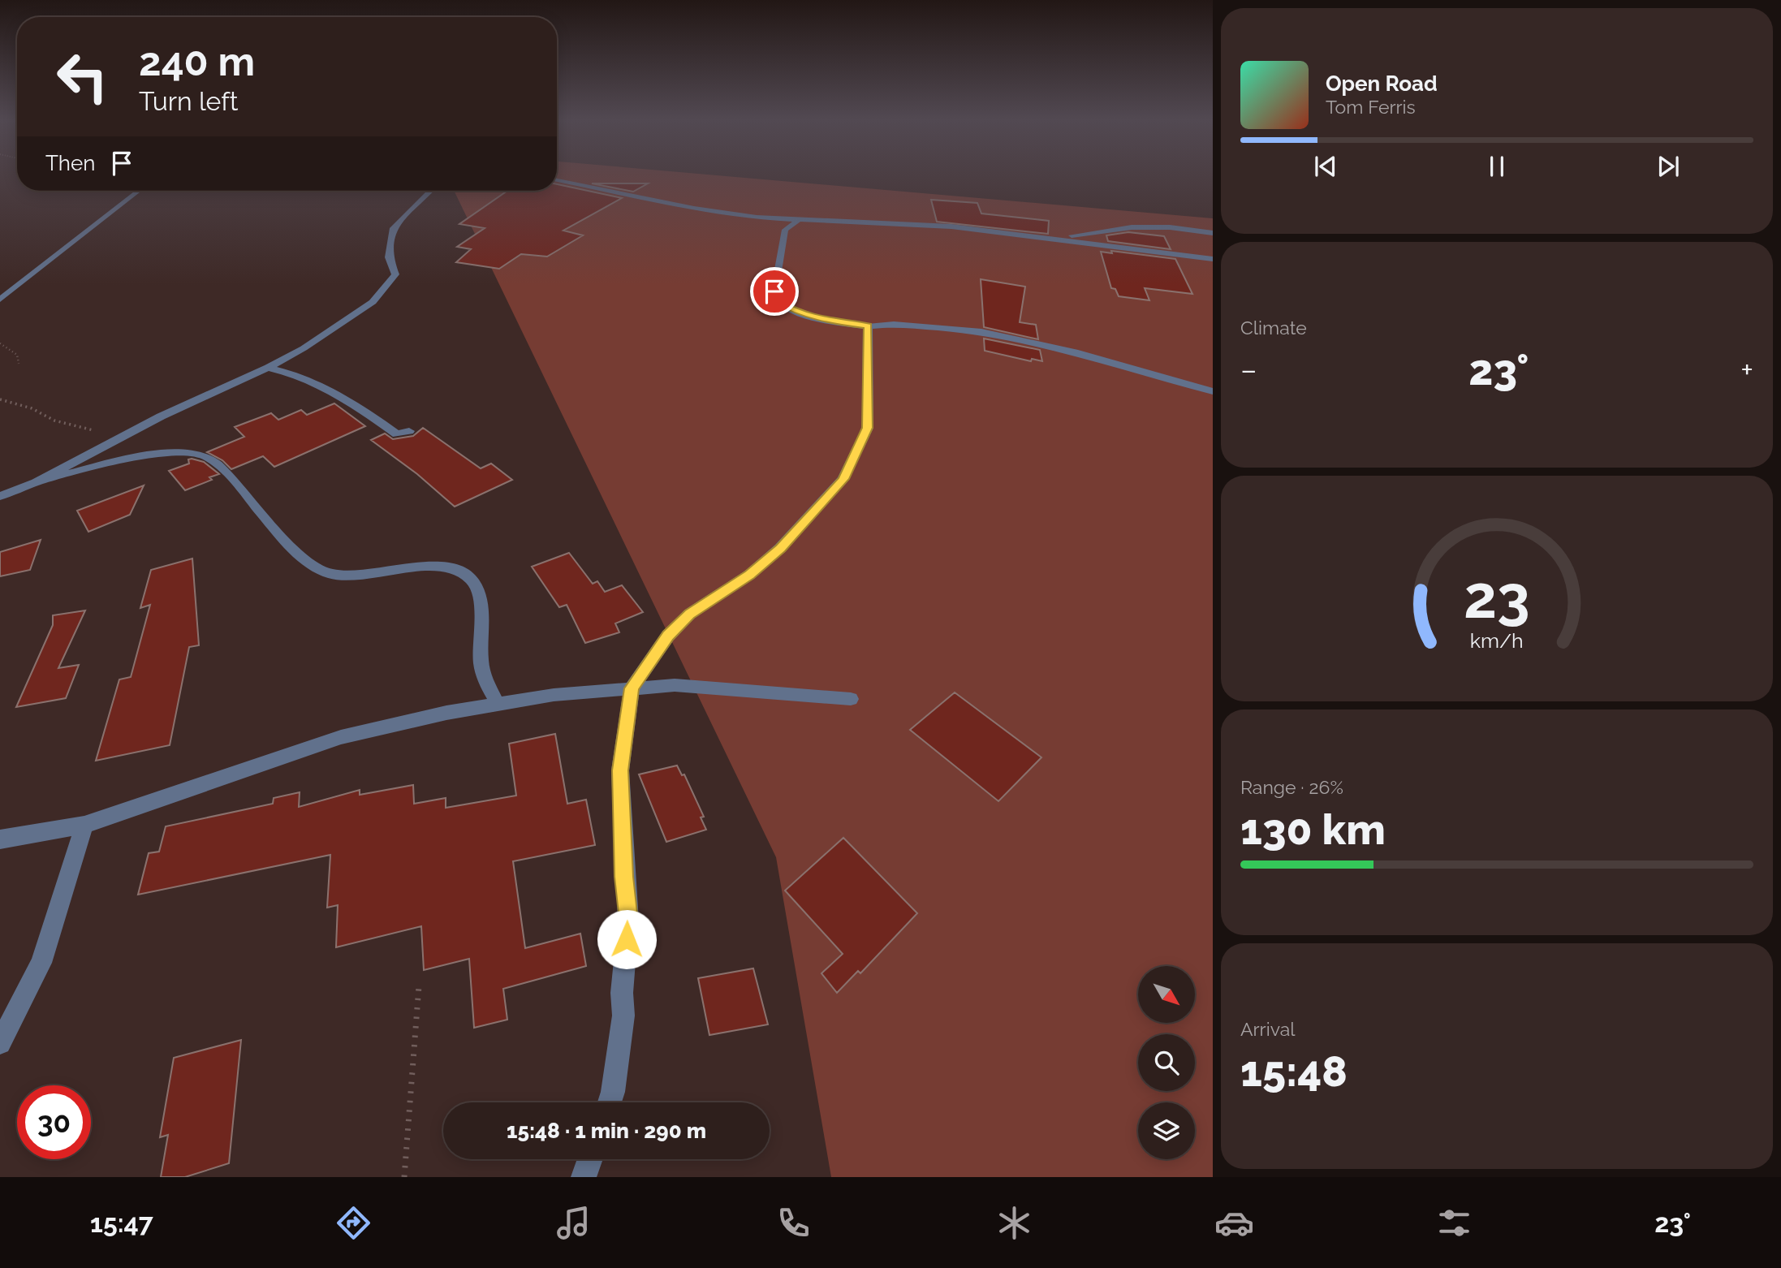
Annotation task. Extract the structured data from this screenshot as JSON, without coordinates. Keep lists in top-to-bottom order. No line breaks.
{"north":"bottom right","page":{"turn":["240 m","Turn left"],"song":["Open Road","Tom Ferris"],"then":"Then","tile":["Climate",["Range · 26%","130 km"],["Arrival","15:48"]],"heat":["−","23°","+"],"limit":"30","trip":"15:48 · 1 min · 290 m","tabs":["15:47","23°"],"gauge":["23","km/h"]}}
